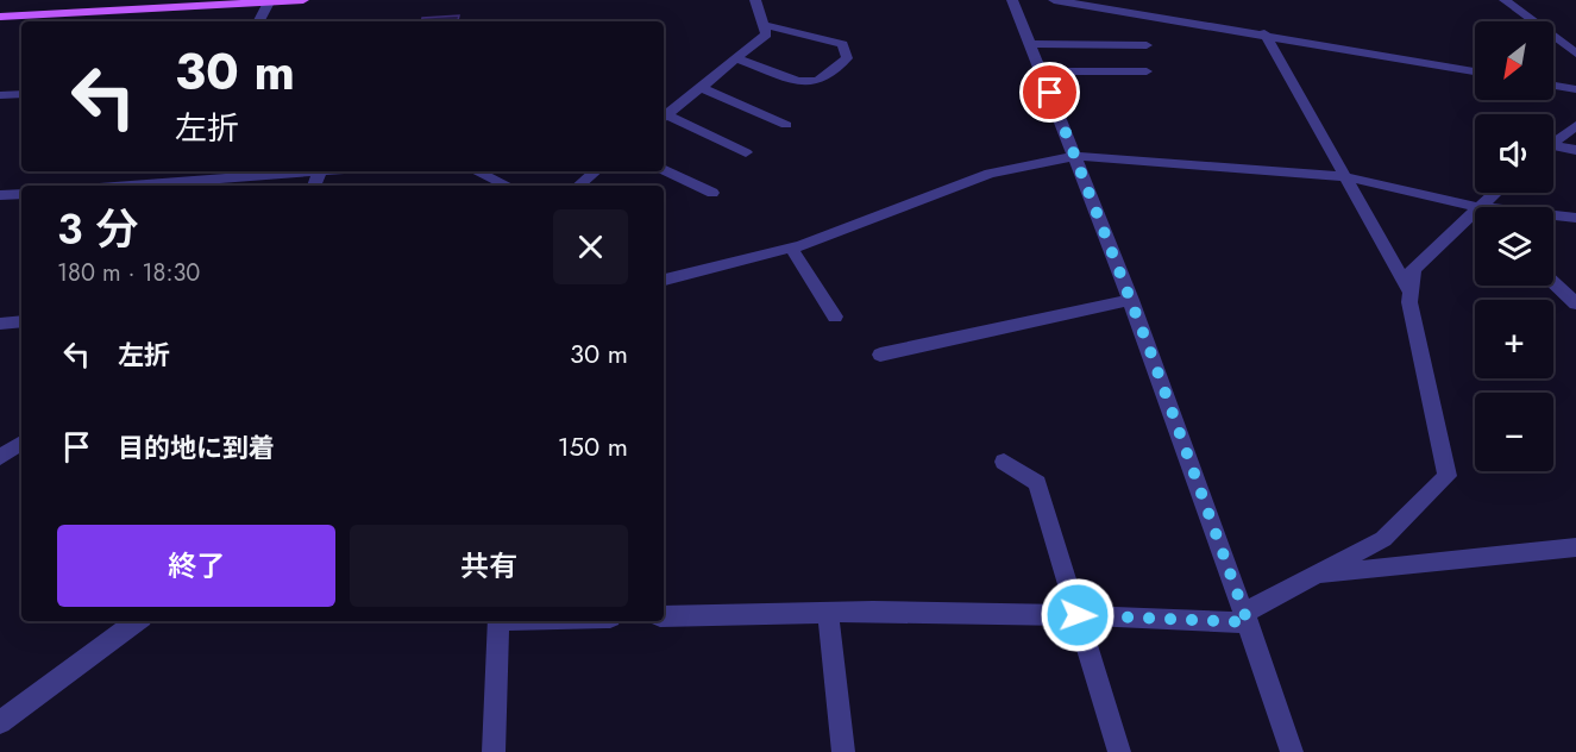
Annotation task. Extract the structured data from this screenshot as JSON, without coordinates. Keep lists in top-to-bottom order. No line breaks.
{"north":"bottom left","page":{"map_buttons":["+","−"],"turn":["30 m","左折"],"heading":["3 分","180 m · 18:30"],"list":[{"name":"左折","value":"30 m"},{"name":"目的地に到着","value":"150 m"}],"buttons":["終了","共有"]}}
